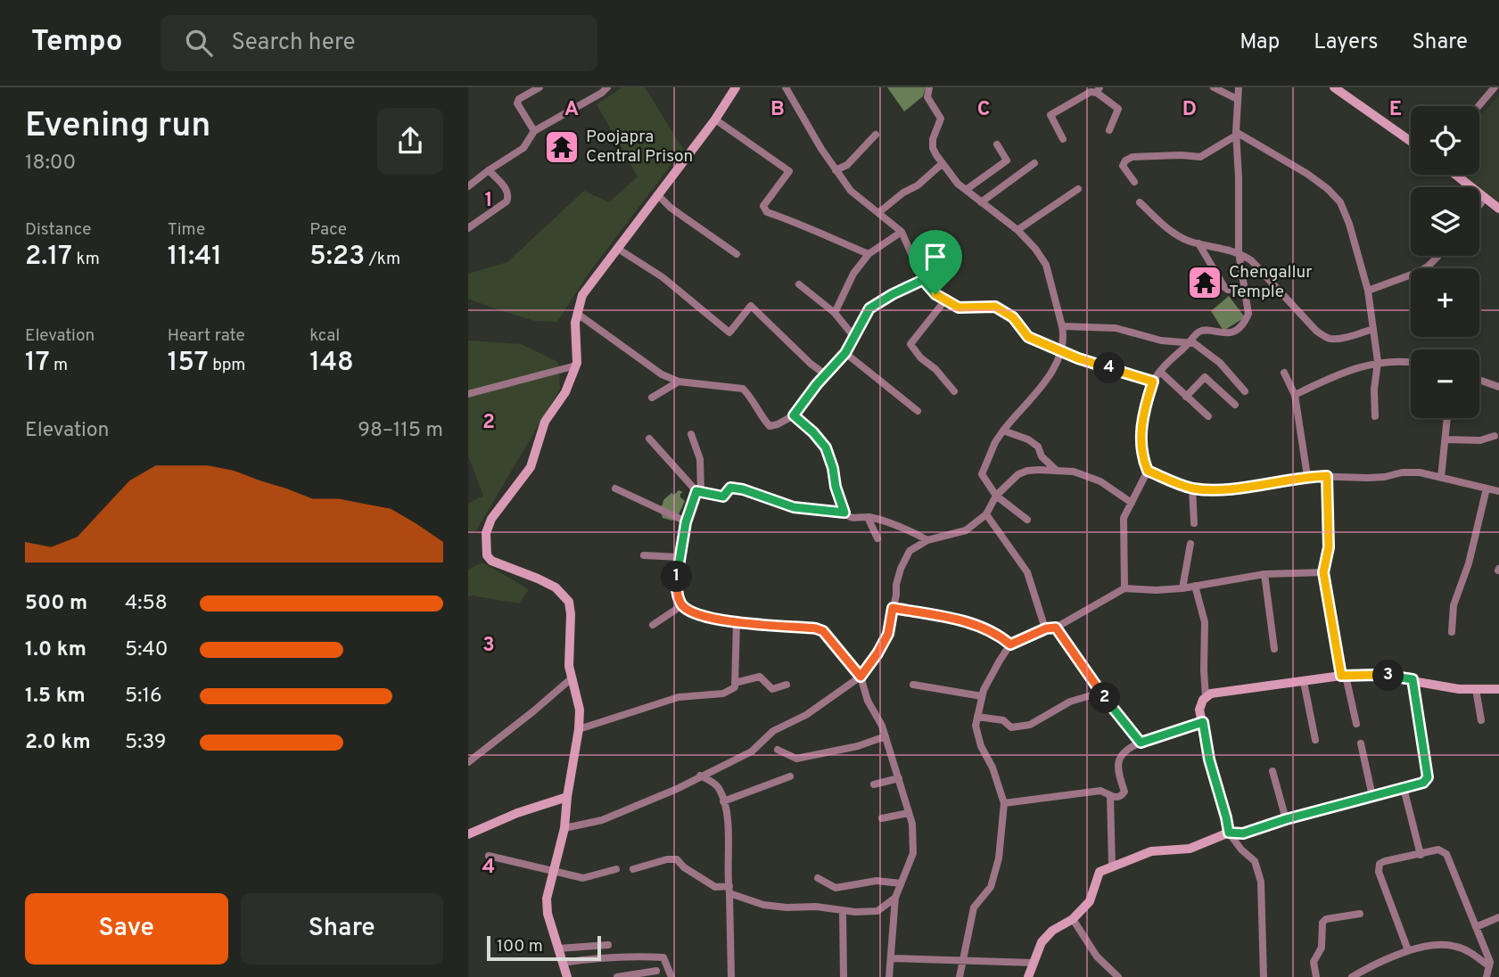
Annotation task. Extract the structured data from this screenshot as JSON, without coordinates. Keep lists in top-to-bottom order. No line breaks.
{"places":{"temple":["Poojapra Central Prison","Chengallur Temple"]},"scale_bar":"100 m","page":{"header":"Tempo","search":"Search here","nav":["Map","Layers","Share"],"heading":["Evening run","18:00"],"map_buttons":["+","−"],"stats":[["Distance","2.17 km"],["Time","11:41"],["Pace","5:23 /km"],["Elevation","17 m"],["Heart rate","157 bpm"],["kcal","148"]],"pins":["4","1","3","2"],"chart":["Elevation","98–115 m"],"list":[{"name":"500 m","note":"4:58"},{"name":"1.0 km","note":"5:40"},{"name":"1.5 km","note":"5:16"},{"name":"2.0 km","note":"5:39"}],"buttons":["Save","Share"],"scale":"100 m"},"grid":{"columns":["A","B","C","D","E"],"rows":["1","2","3","4"]}}
